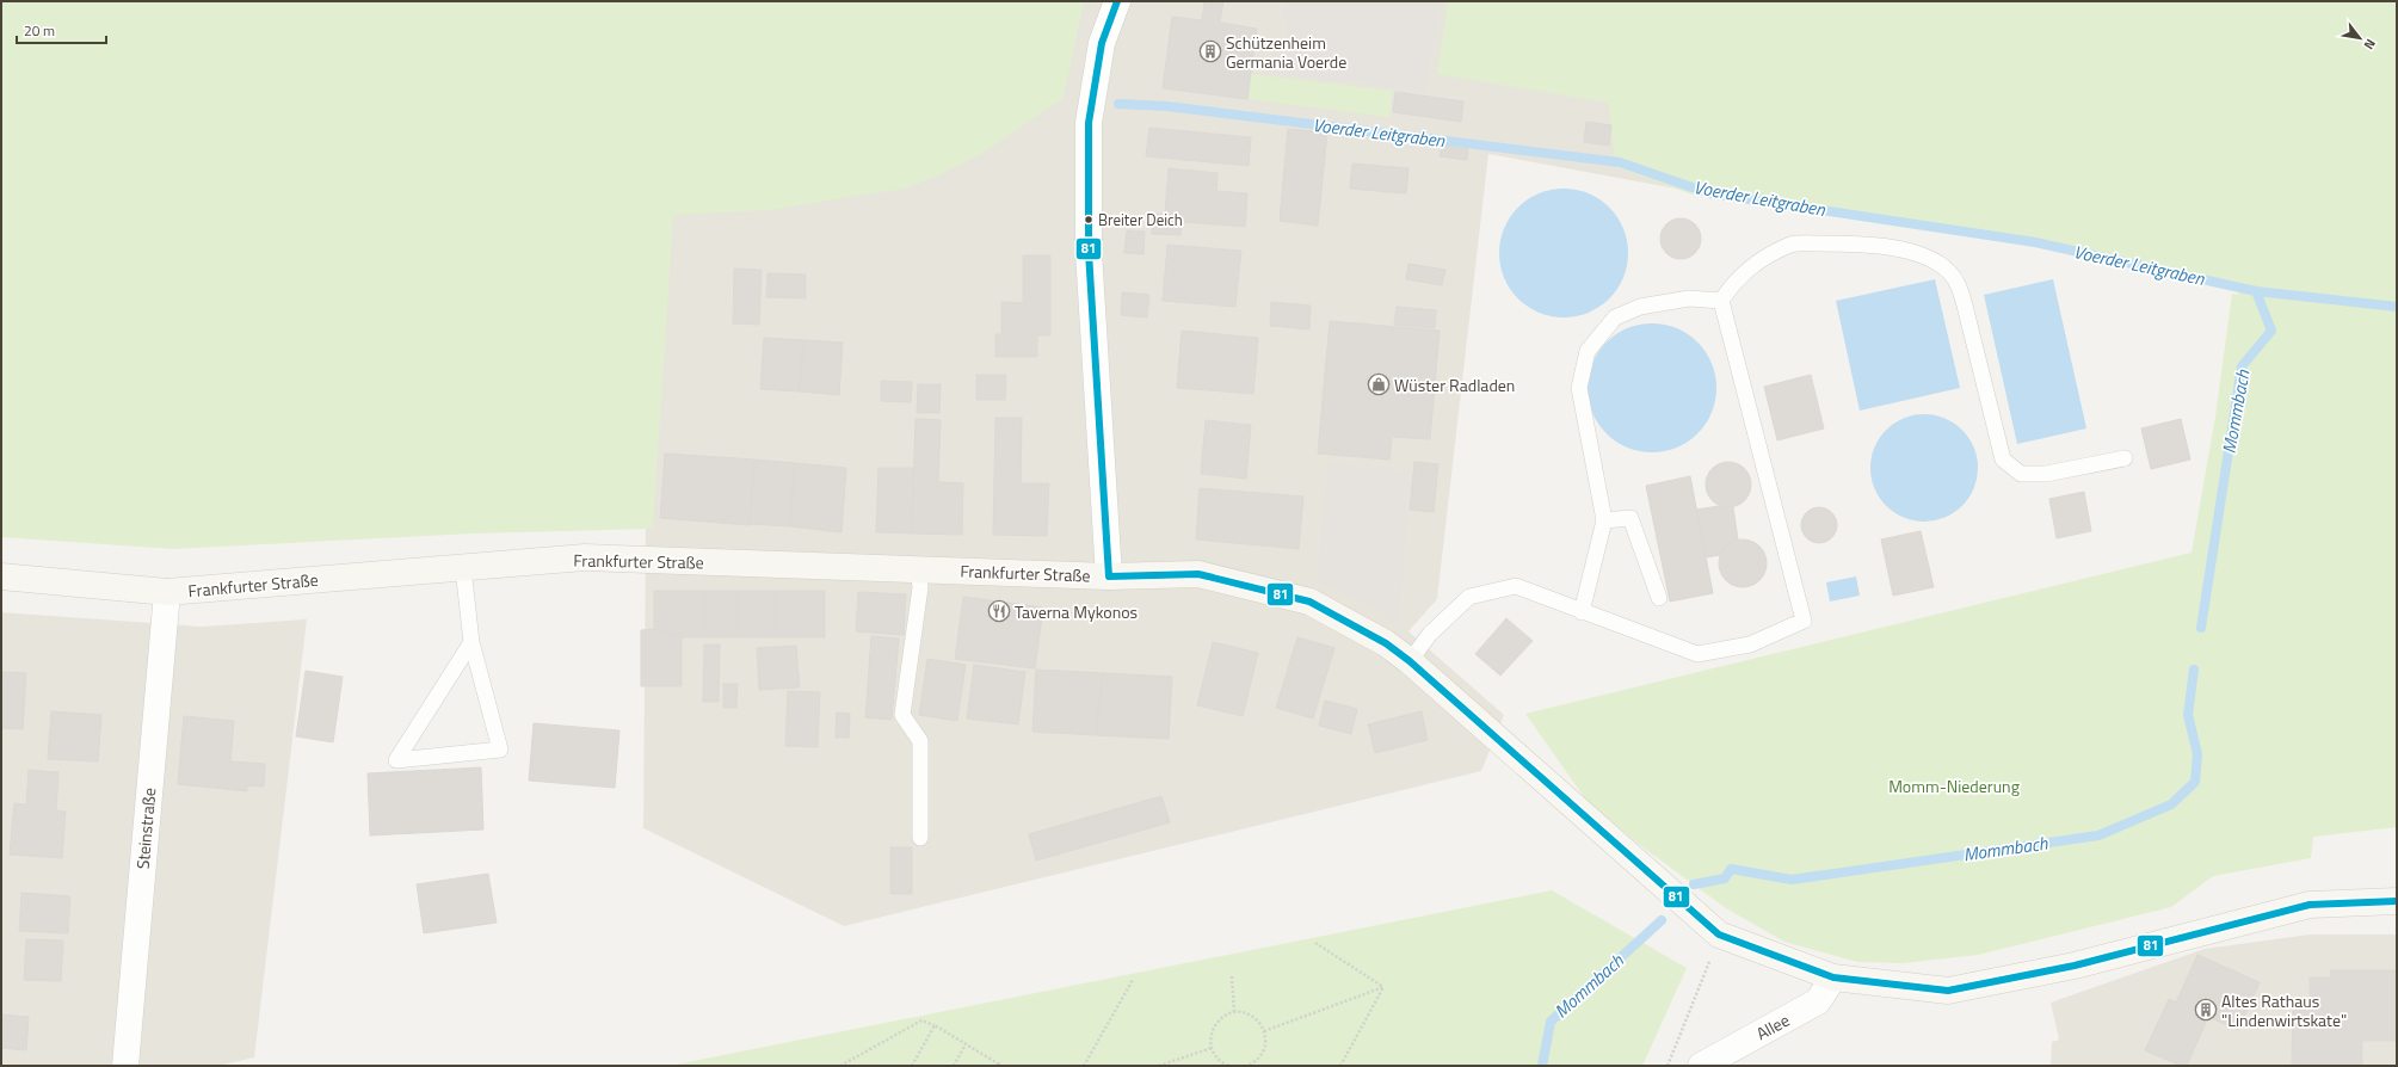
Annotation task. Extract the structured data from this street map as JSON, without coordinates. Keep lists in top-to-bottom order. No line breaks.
{"streets":{"main road":["Frankfurter Straße"],"street":["Steinstraße","Allee"]},"crossings":[["Frankfurter Straße","Steinstraße"],["Frankfurter Straße","Allee"]],"water":["Voerder Leitgraben","Mommbach"],"parks":["Momm-Niederung"],"places":{"building":["Schützenheim Germania Voerde","Altes Rathaus \"Lindenwirtskate\""],"other":["Breiter Deich"],"shop":["Wüster Radladen"],"restaurant":["Taverna Mykonos"]},"lines":["transit line 81"],"scale_bar":"20 m","north":"bottom right"}
